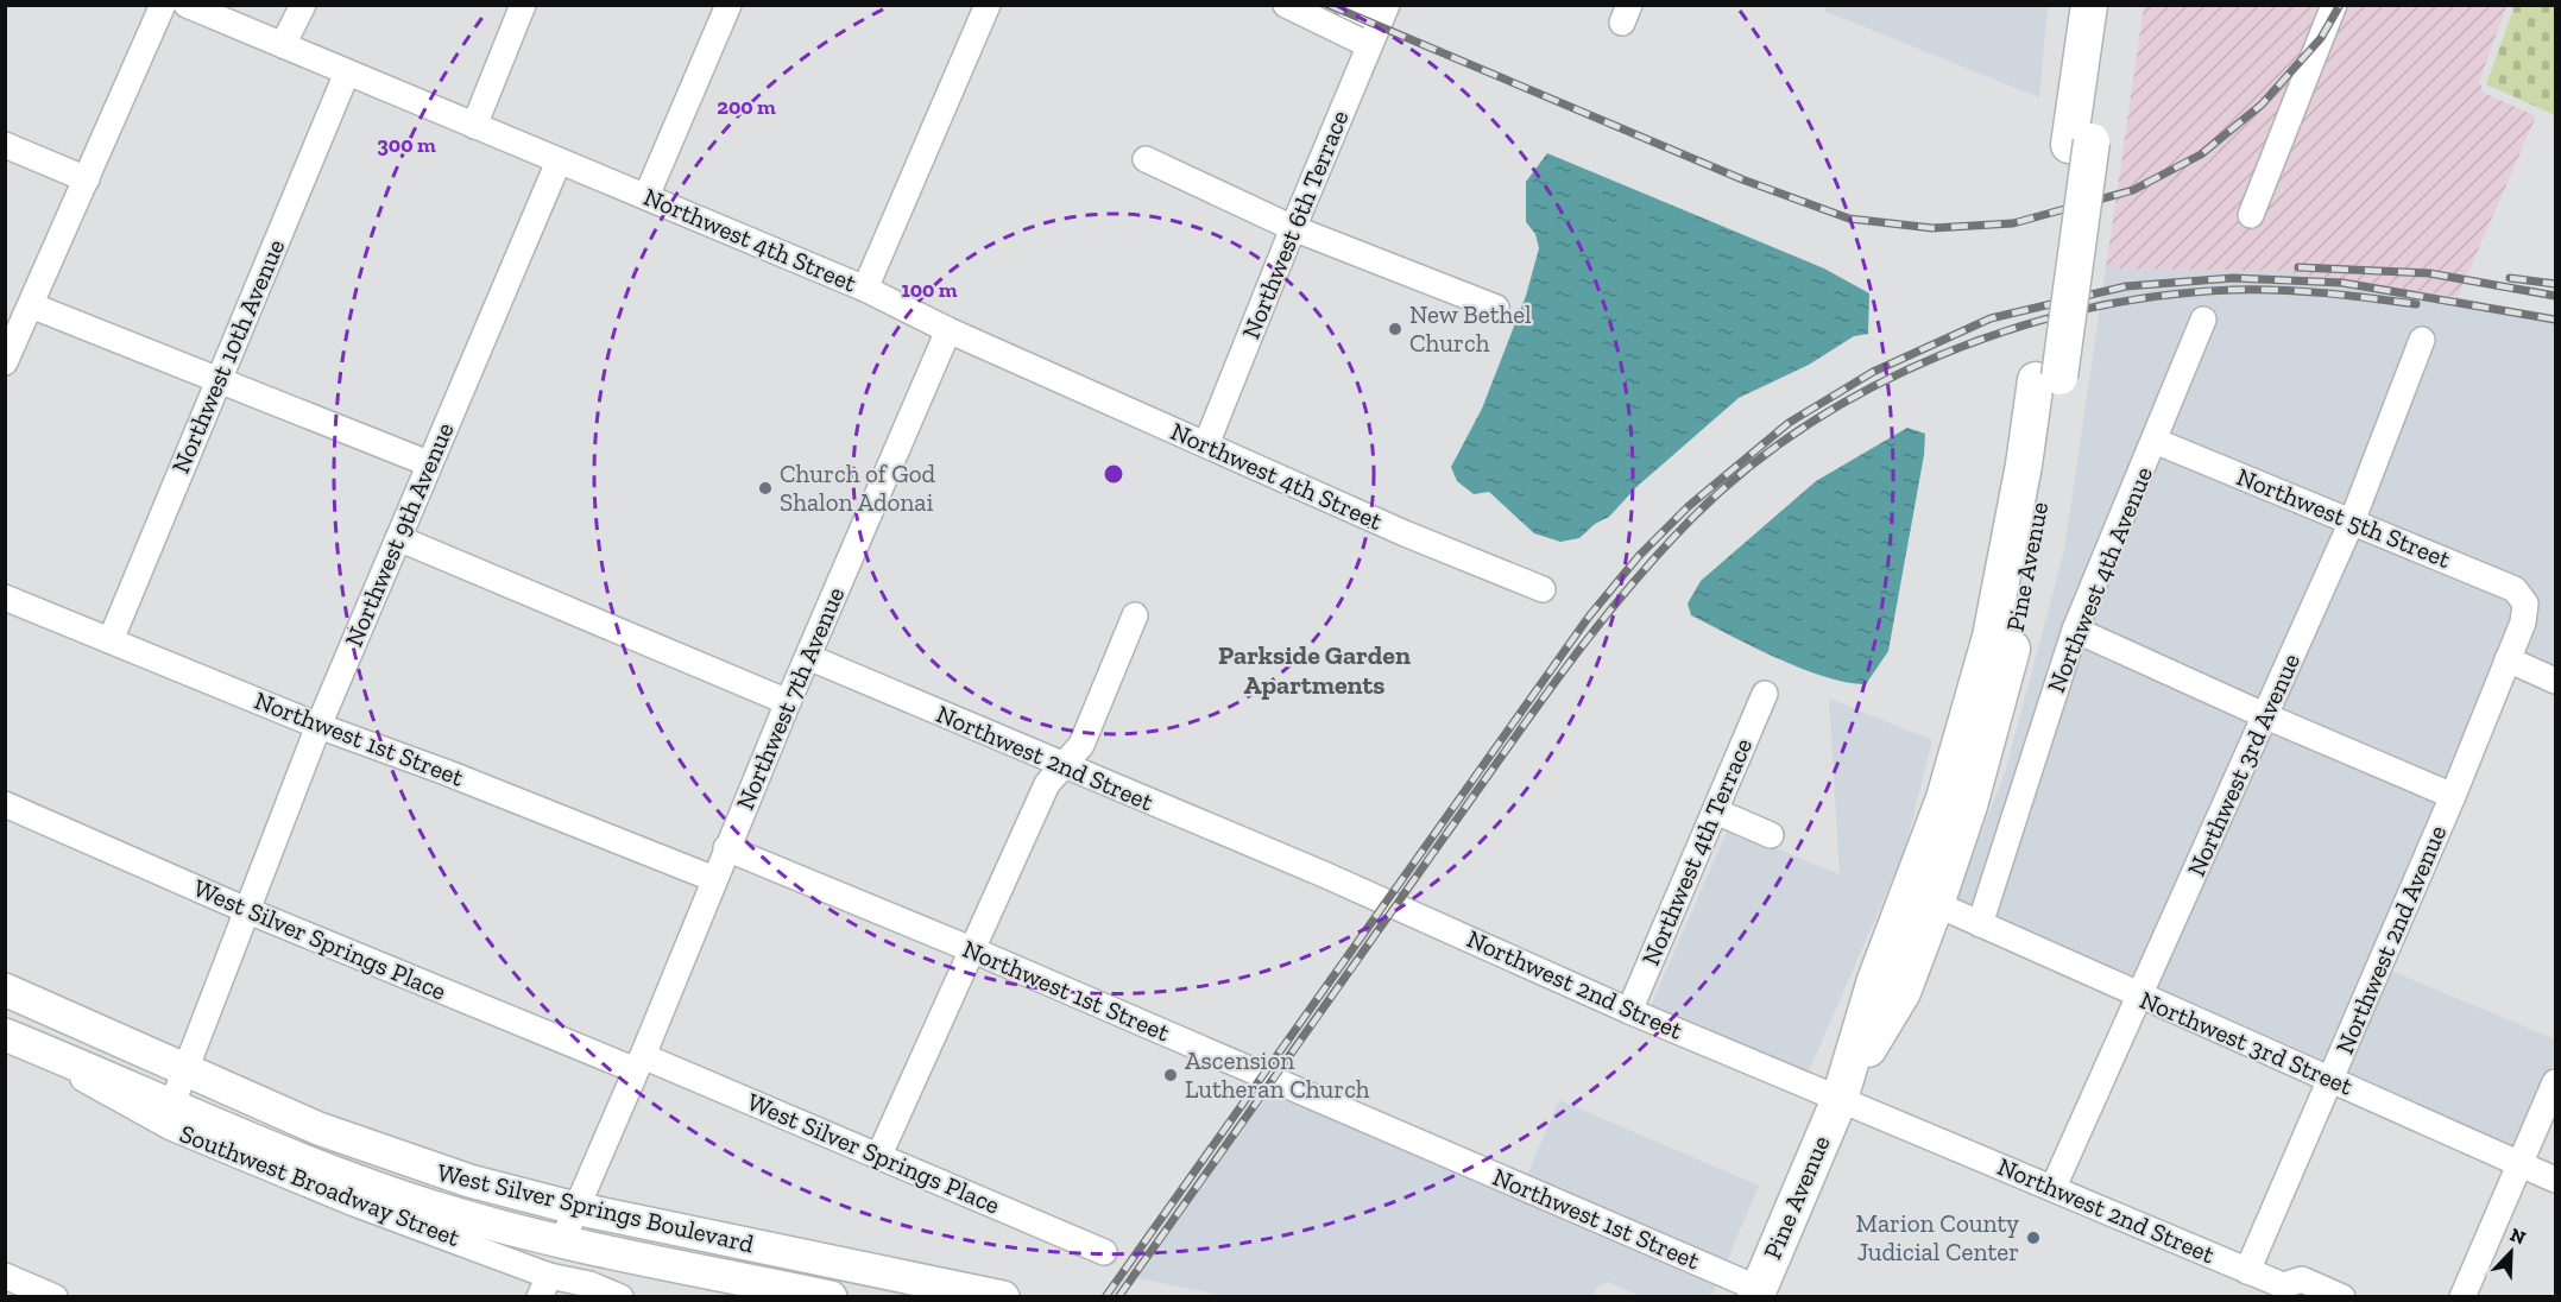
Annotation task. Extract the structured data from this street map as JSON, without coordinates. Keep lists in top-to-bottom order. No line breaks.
{"streets":{"highway":["Pine Avenue"],"main road":["West Silver Springs Boulevard"],"street":["Northwest 6th Terrace","Northwest 4th Street","Northwest 10th Avenue","Northwest 5th Street","Northwest 9th Avenue","Northwest 4th Avenue","Northwest 7th Avenue","Northwest 1st Street","Northwest 2nd Street","Northwest 3rd Avenue","Northwest 4th Terrace","West Silver Springs Place","Northwest 2nd Avenue","Northwest 3rd Street","Southwest Broadway Street"]},"crossings":[["Northwest 6th Terrace","Northwest 4th Street"],["Northwest 4th Street","Northwest 10th Avenue"],["Northwest 4th Street","Northwest 9th Avenue"],["Northwest 4th Street","Northwest 7th Avenue"],["Northwest 10th Avenue","Northwest 1st Street"],["Northwest 5th Street","Northwest 4th Avenue"],["Northwest 5th Street","Northwest 3rd Avenue"],["Northwest 5th Street","Northwest 2nd Avenue"],["Northwest 9th Avenue","Northwest 1st Street"],["Northwest 9th Avenue","West Silver Springs Place"],["Northwest 9th Avenue","West Silver Springs Boulevard"],["Pine Avenue","Northwest 1st Street"],["Pine Avenue","Northwest 2nd Street"],["Pine Avenue","Northwest 3rd Street"],["Northwest 4th Avenue","Northwest 3rd Street"],["Northwest 7th Avenue","Northwest 1st Street"],["Northwest 7th Avenue","Northwest 2nd Street"],["Northwest 7th Avenue","West Silver Springs Place"],["Northwest 7th Avenue","West Silver Springs Boulevard"],["Northwest 2nd Street","Northwest 3rd Avenue"],["Northwest 2nd Street","Northwest 4th Terrace"],["Northwest 2nd Street","Northwest 2nd Avenue"],["Northwest 3rd Avenue","Northwest 3rd Street"],["Northwest 2nd Avenue","Northwest 3rd Street"],["Southwest Broadway Street","West Silver Springs Boulevard"]],"districts":["Parkside Garden Apartments"],"places":["New Bethel Church","Church of God Shalon Adonai","Ascension Lutheran Church","Marion County Judicial Center"],"north":"top right","rings":["200 m","300 m","100 m"]}
